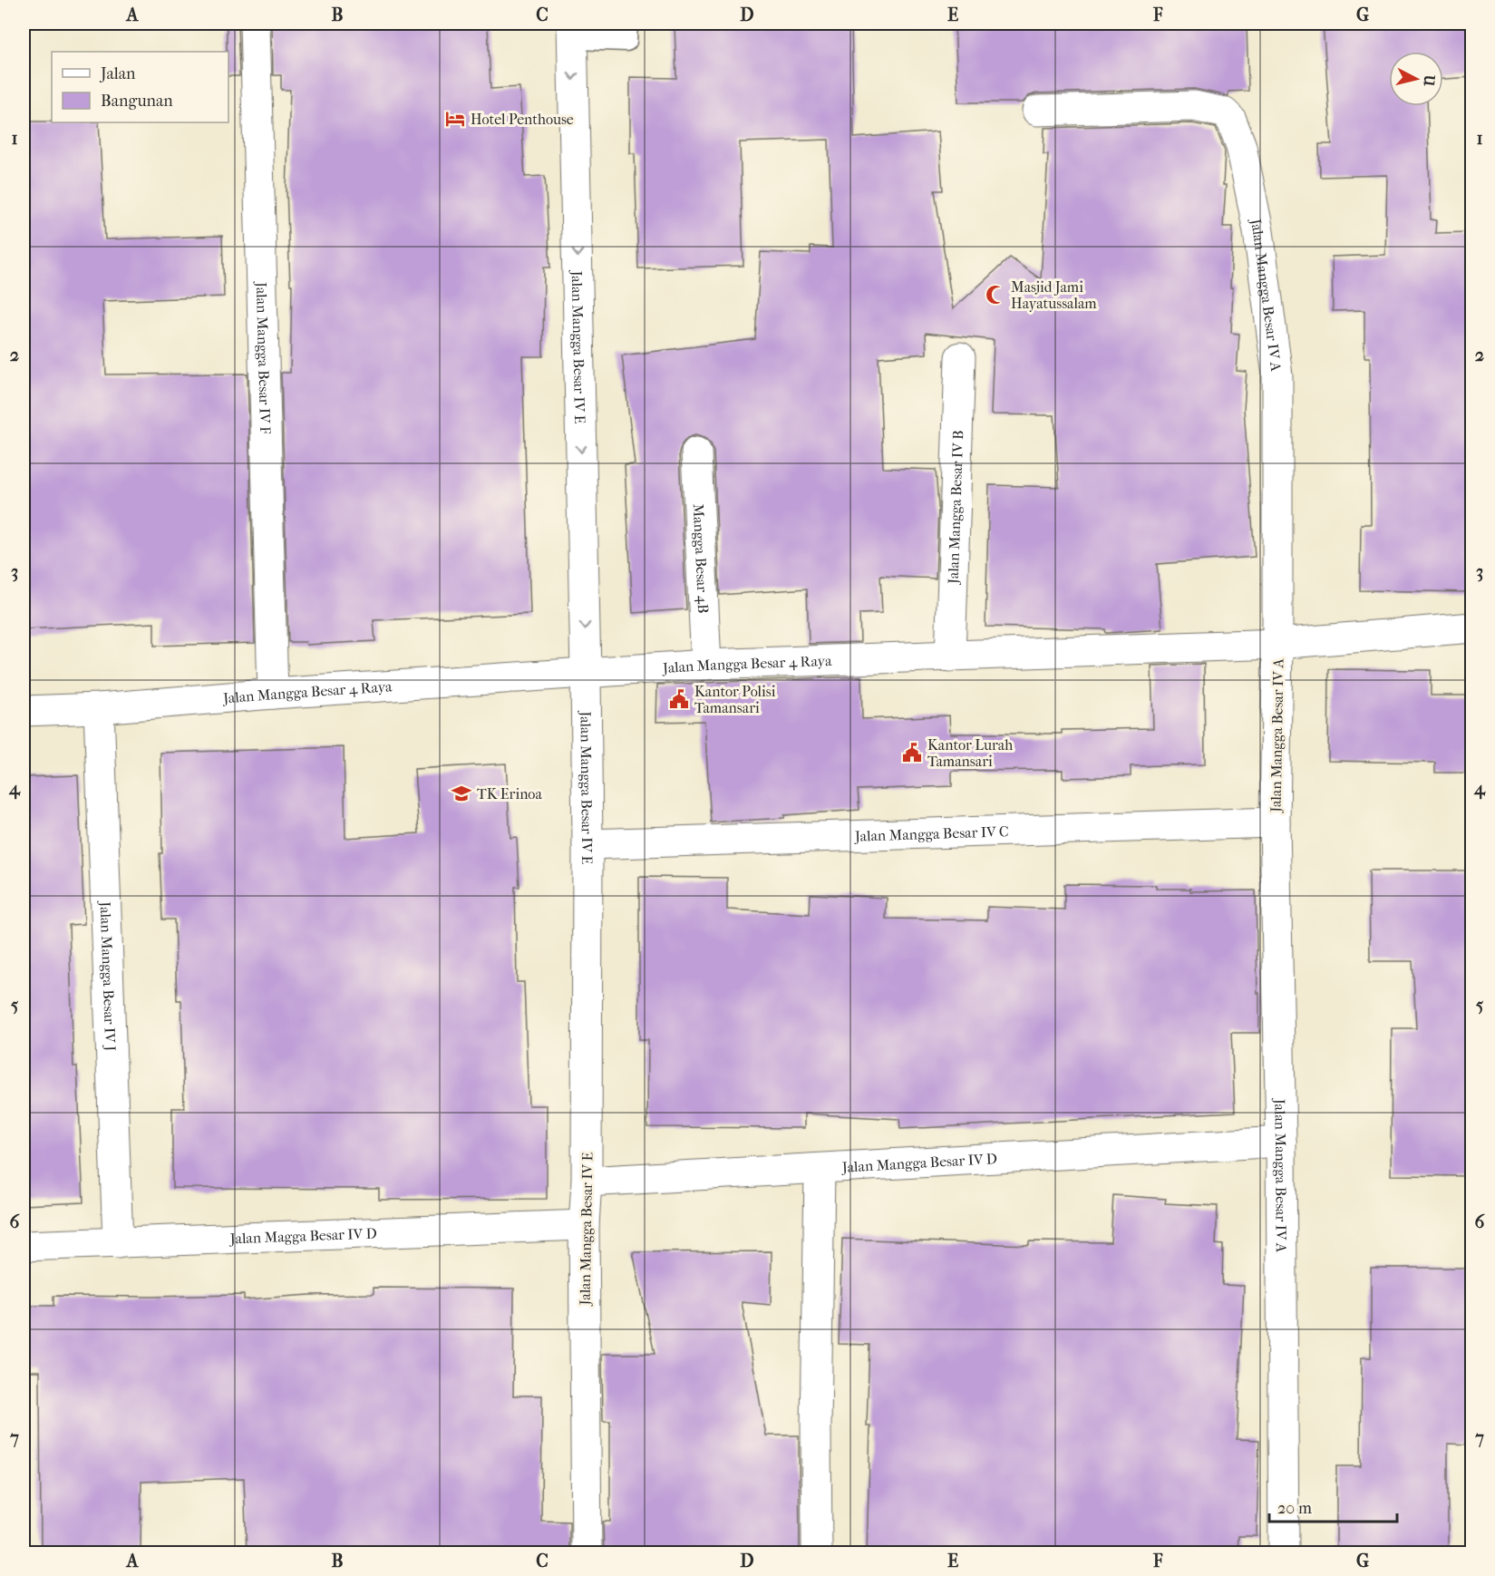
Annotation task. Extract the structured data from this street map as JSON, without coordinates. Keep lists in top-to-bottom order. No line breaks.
{"streets":{"street":["Jalan Mangga Besar IV A","Jalan Mangga Besar IV E","Jalan Mangga Besar IV F","Jalan Mangga Besar IV B","Mangga Besar 4B","Jalan Mangga Besar 4 Raya","Jalan Mangga Besar IV C","Jalan Mangga Besar IV J","Jalan Mangga Besar IV D","Jalan Magga Besar IV D"]},"crossings":[["Jalan Mangga Besar IV A","Jalan Mangga Besar 4 Raya"],["Jalan Mangga Besar IV A","Jalan Mangga Besar IV C"],["Jalan Mangga Besar IV A","Jalan Mangga Besar IV D"],["Jalan Mangga Besar IV E","Jalan Mangga Besar 4 Raya"],["Jalan Mangga Besar IV E","Jalan Mangga Besar IV C"],["Jalan Mangga Besar IV E","Jalan Mangga Besar IV D"],["Jalan Mangga Besar IV E","Jalan Magga Besar IV D"],["Jalan Mangga Besar IV F","Jalan Mangga Besar 4 Raya"],["Jalan Mangga Besar IV B","Jalan Mangga Besar 4 Raya"],["Mangga Besar 4B","Jalan Mangga Besar 4 Raya"],["Jalan Mangga Besar 4 Raya","Jalan Mangga Besar IV J"],["Jalan Mangga Besar IV J","Jalan Magga Besar IV D"]],"one_way":["Jalan Mangga Besar IV E"],"places":{"hotel":["Hotel Penthouse"],"mosque":["Masjid Jami Hayatussalam"],"public building":["Kantor Polisi Tamansari","Kantor Lurah Tamansari"],"school or university":["TK Erinoa"]},"legend":["Jalan","Bangunan"],"scale_bar":"20 m","north":"right","grid":{"columns":["A","B","C","D","E","F","G"],"rows":["1","2","3","4","5","6","7"]}}
